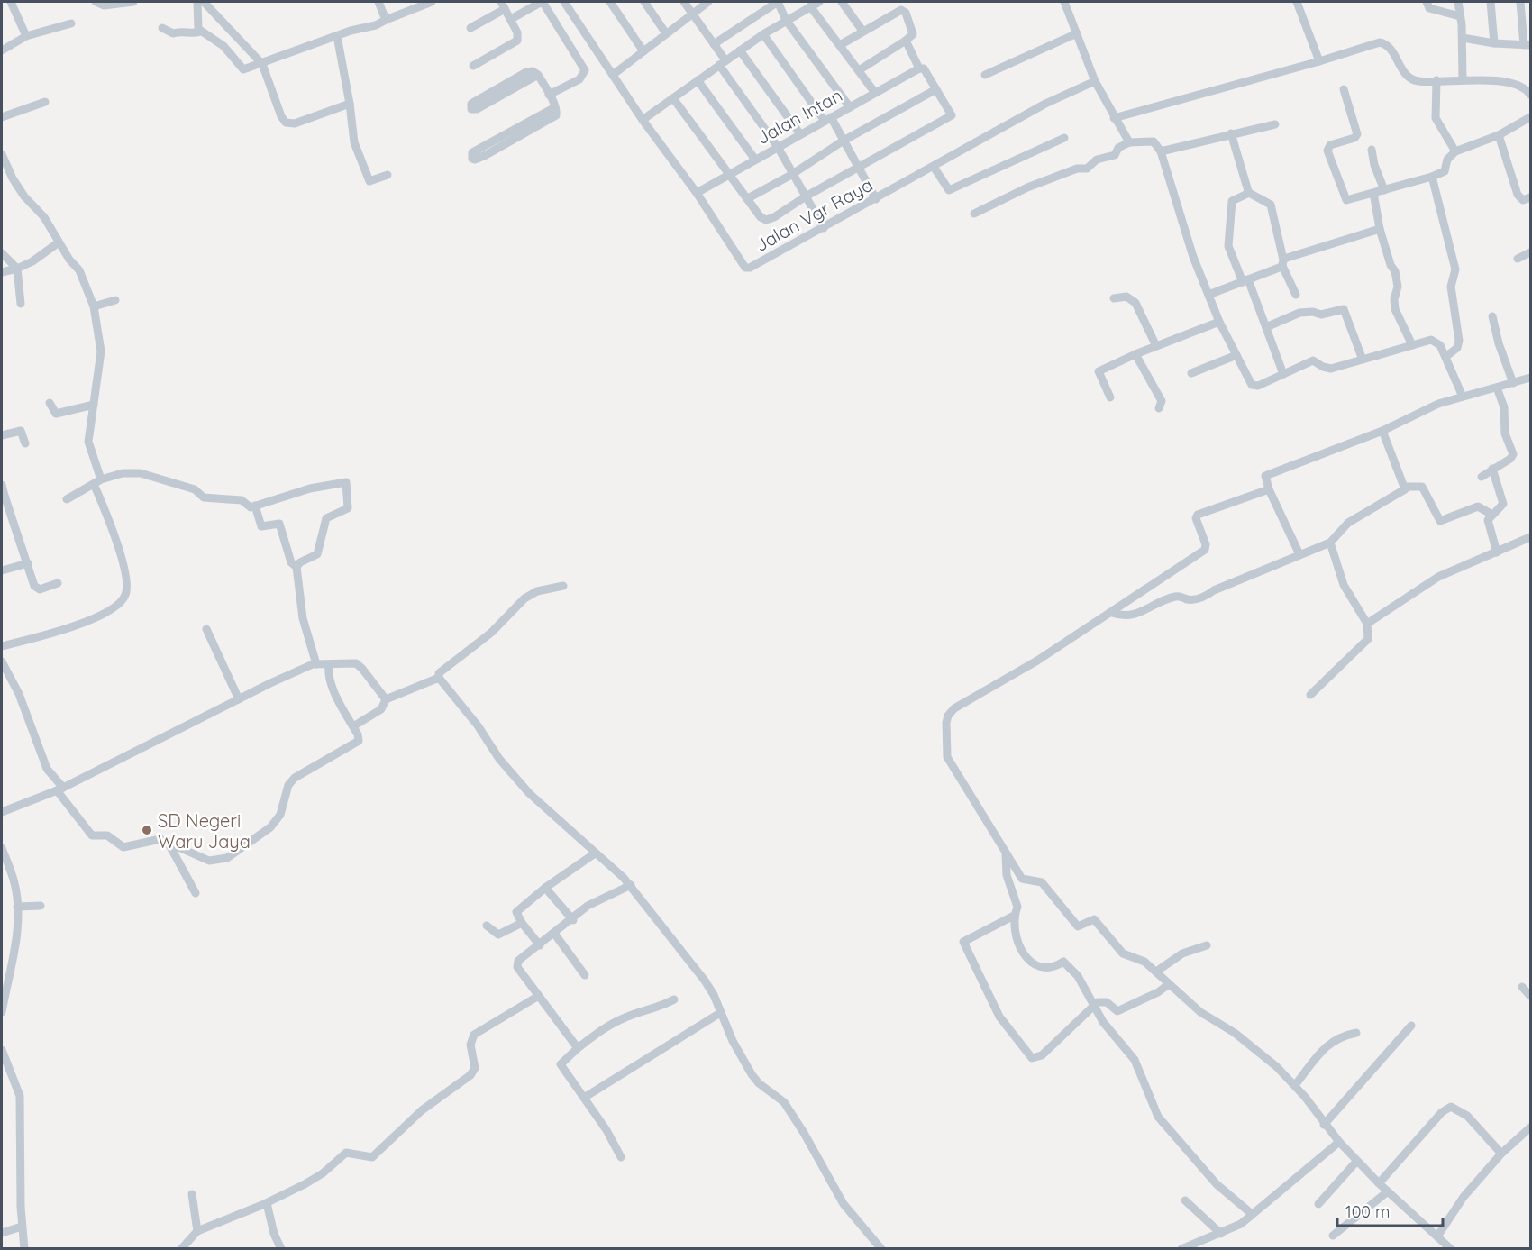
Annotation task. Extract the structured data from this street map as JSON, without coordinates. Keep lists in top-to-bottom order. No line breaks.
{"streets":{"street":["Jalan Intan","Jalan Vgr Raya"]},"crossings":[["Jalan Intan","Jalan Vgr Raya"]],"places":["SD Negeri Waru Jaya"],"scale_bar":"100 m"}
